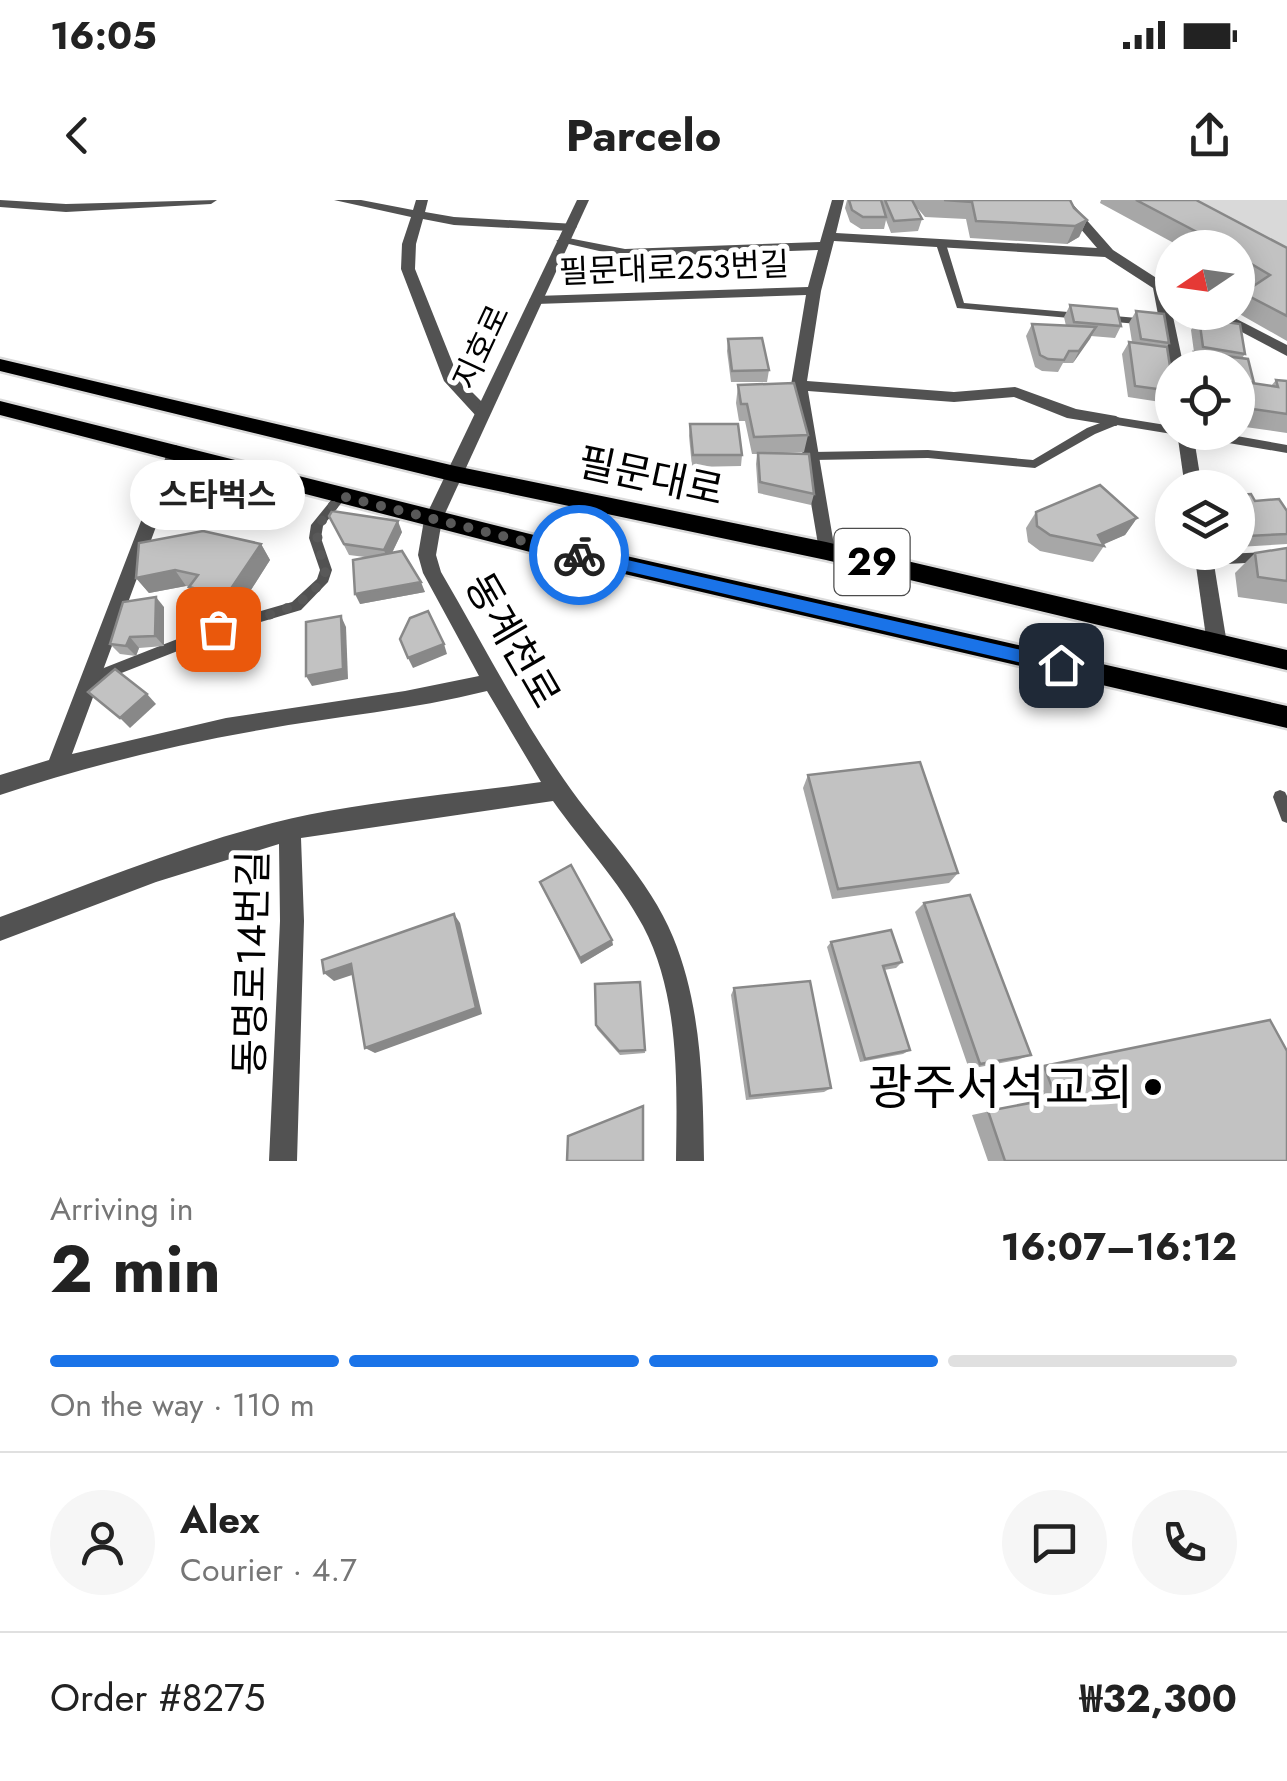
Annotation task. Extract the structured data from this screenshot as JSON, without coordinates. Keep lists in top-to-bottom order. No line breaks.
{"streets":{"main road":["필문대로","29"],"street":["필문대로253번길","지호로","동계천로","동명로14번길"]},"crossings":[["필문대로253번길","지호로"],["필문대로253번길","필문대로"],["지호로","필문대로"],["지호로","29"],["지호로","동계천로"],["29","동계천로"]],"places":["스타벅스","광주서석교회"],"north":"left","page":{"status":"16:05","header":"Parcelo","bubble":"스타벅스","heading":["2 min","Arriving in","16:07–16:12"],"panel":["Alex","Courier · 4.7","Order #8275","₩32,300"],"bar":"On the way · 110 m"}}
